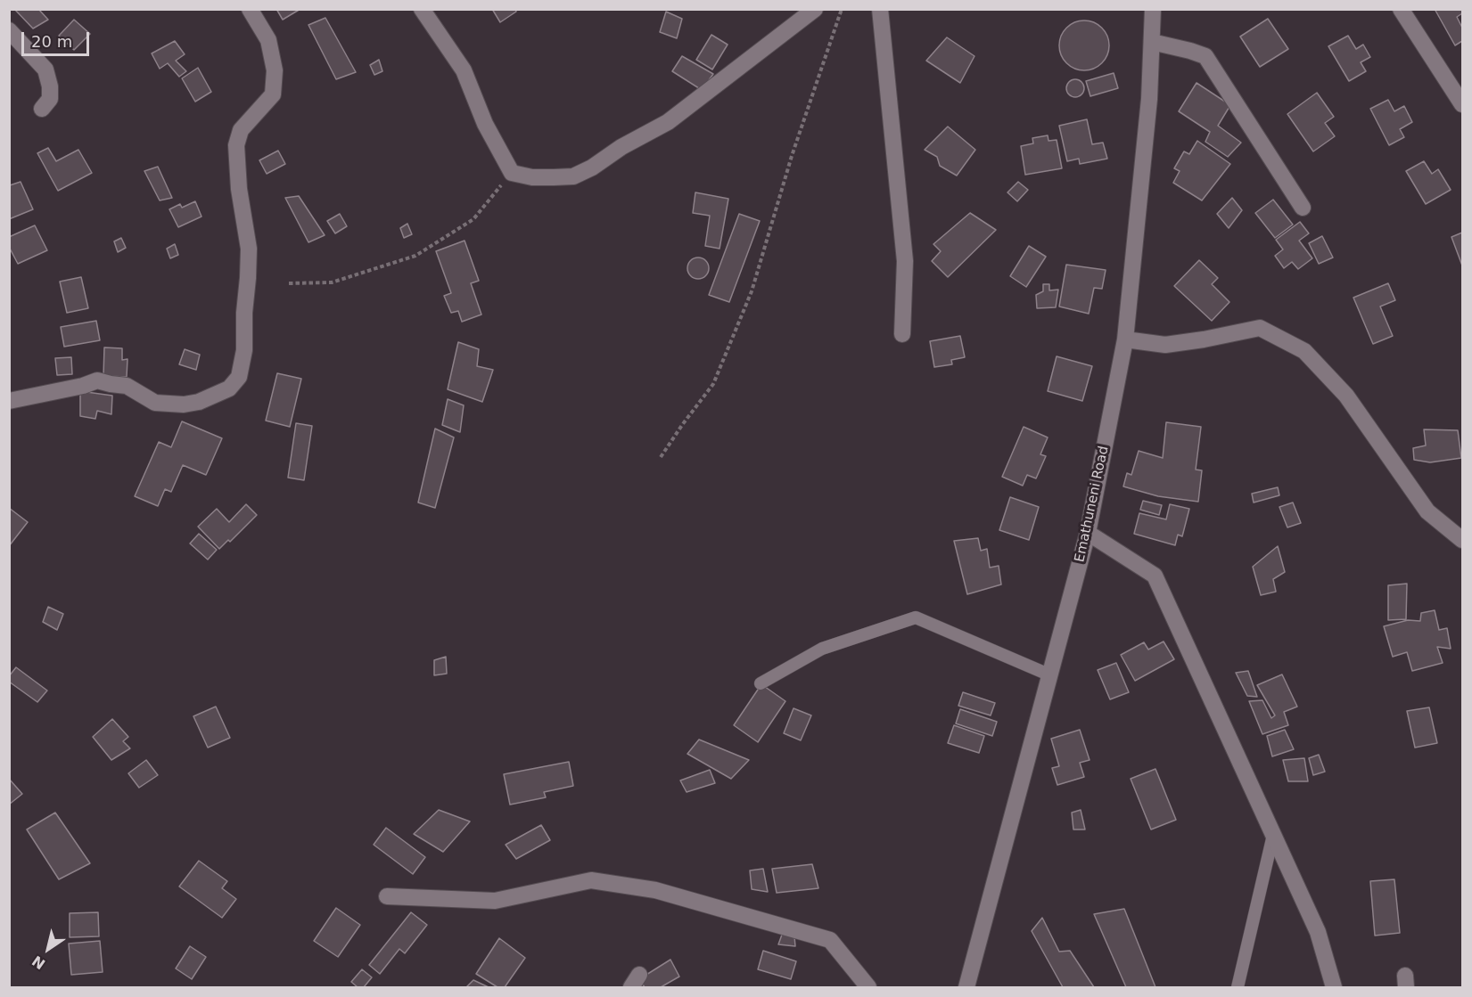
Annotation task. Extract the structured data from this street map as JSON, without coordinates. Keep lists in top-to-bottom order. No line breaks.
{"streets":{"street":["Emathuneni Road"]},"scale_bar":"20 m","north":"bottom left"}
